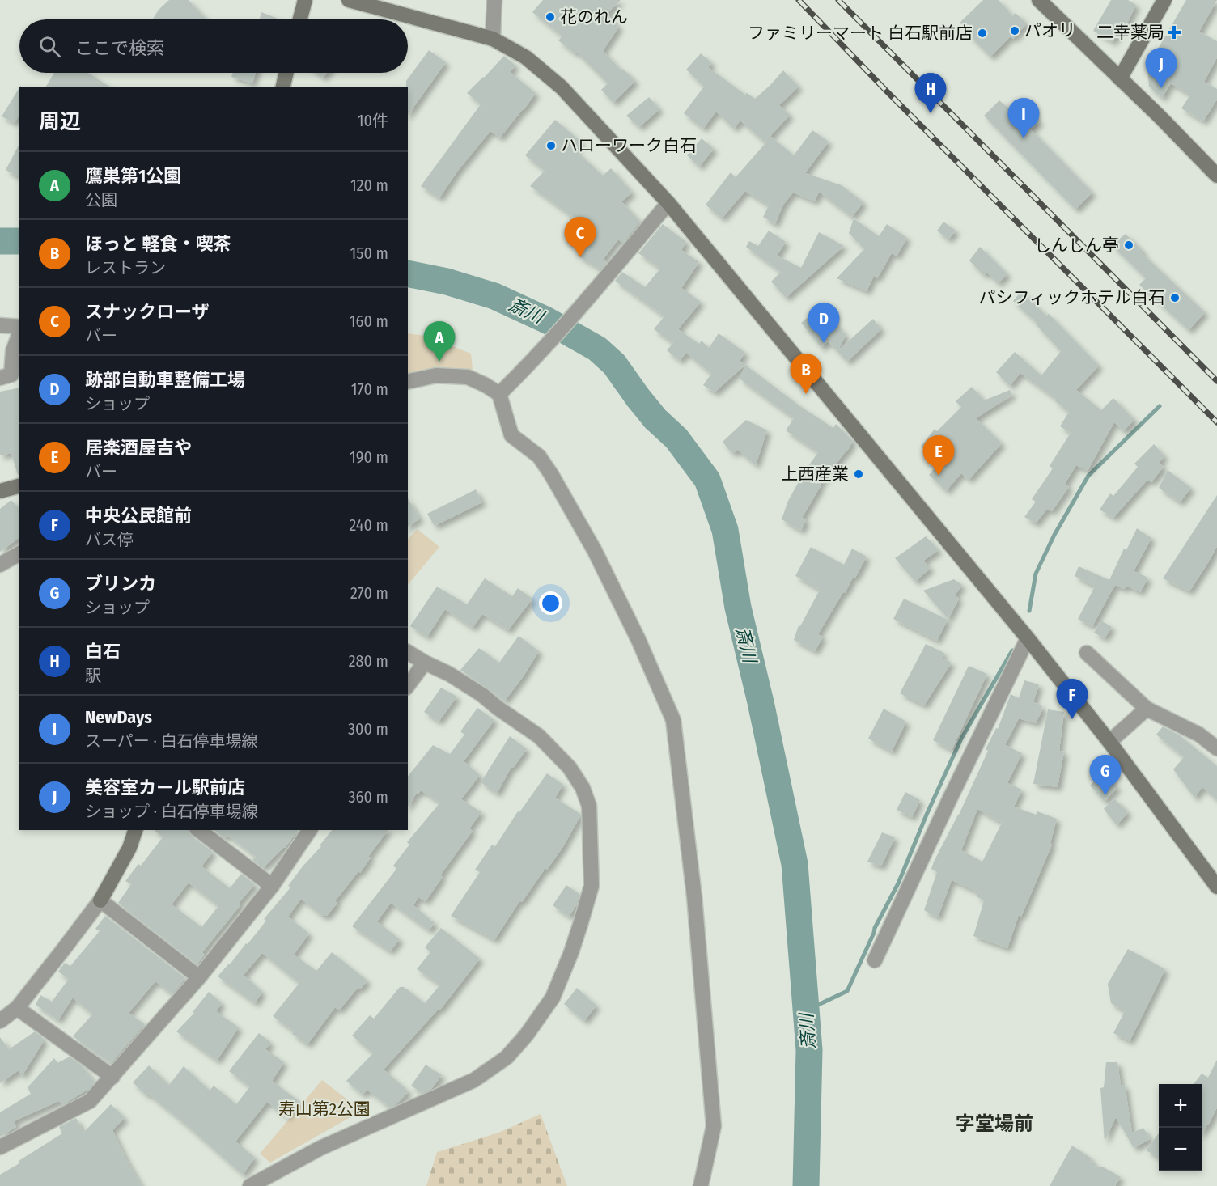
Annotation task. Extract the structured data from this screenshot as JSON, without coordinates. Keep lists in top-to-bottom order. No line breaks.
{"districts":["字堂場前"],"water":["斎川"],"parks":["寿山第2公園"],"places":{"other":["花のれん","パオリ","ファミリーマート 白石駅前店","ハローワーク白石","しんしん亭","パシフィックホテル白石","上西産業"],"health":["二幸薬局"]},"page":{"search":"ここで検索","pins":["J","H","I","C","D","A","B","E","F","G"],"heading":["周辺","10件"],"list":[{"mark":"A","name":"鷹巣第1公園","note":"公園","value":"120 m"},{"mark":"B","name":"ほっと 軽食・喫茶","note":"レストラン","value":"150 m"},{"mark":"C","name":"スナックローザ","note":"バー","value":"160 m"},{"mark":"D","name":"跡部自動車整備工場","note":"ショップ","value":"170 m"},{"mark":"E","name":"居楽酒屋吉や","note":"バー","value":"190 m"},{"mark":"F","name":"中央公民館前","note":"バス停","value":"240 m"},{"mark":"G","name":"ブリンカ","note":"ショップ","value":"270 m"},{"mark":"H","name":"白石","note":"駅","value":"280 m"},{"mark":"I","name":"NewDays","note":"スーパー · 白石停車場線","value":"300 m"},{"mark":"J","name":"美容室カール駅前店","note":"ショップ · 白石停車場線","value":"360 m"}],"map_buttons":["+","−"]}}
